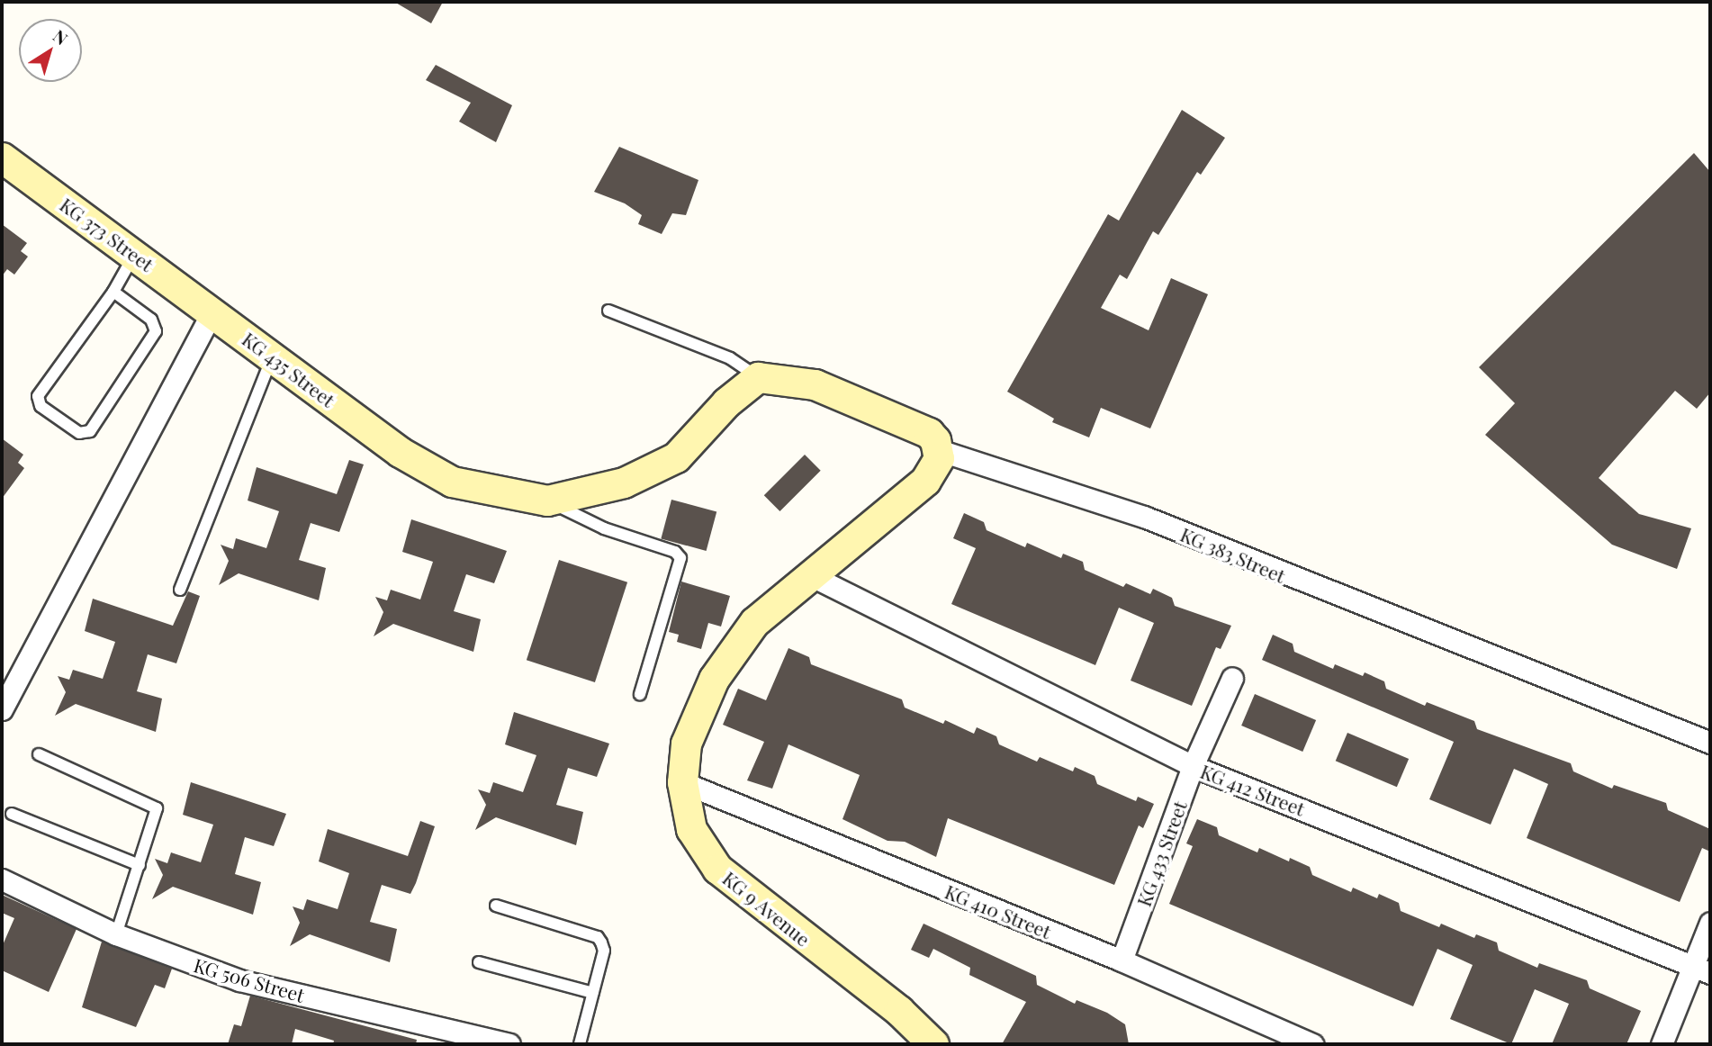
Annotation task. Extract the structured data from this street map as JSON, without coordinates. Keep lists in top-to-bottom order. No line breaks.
{"streets":{"main road":["KG 373 Street","KG 435 Street","KG 383 Street","KG 9 Avenue"],"street":["KG 412 Street","KG 433 Street","KG 410 Street","KG 506 Street"]},"crossings":[["KG 373 Street","KG 435 Street"],["KG 435 Street","KG 383 Street"],["KG 383 Street","KG 9 Avenue"],["KG 412 Street","KG 433 Street"],["KG 412 Street","KG 9 Avenue"],["KG 433 Street","KG 410 Street"],["KG 9 Avenue","KG 410 Street"]],"north":"top right"}
